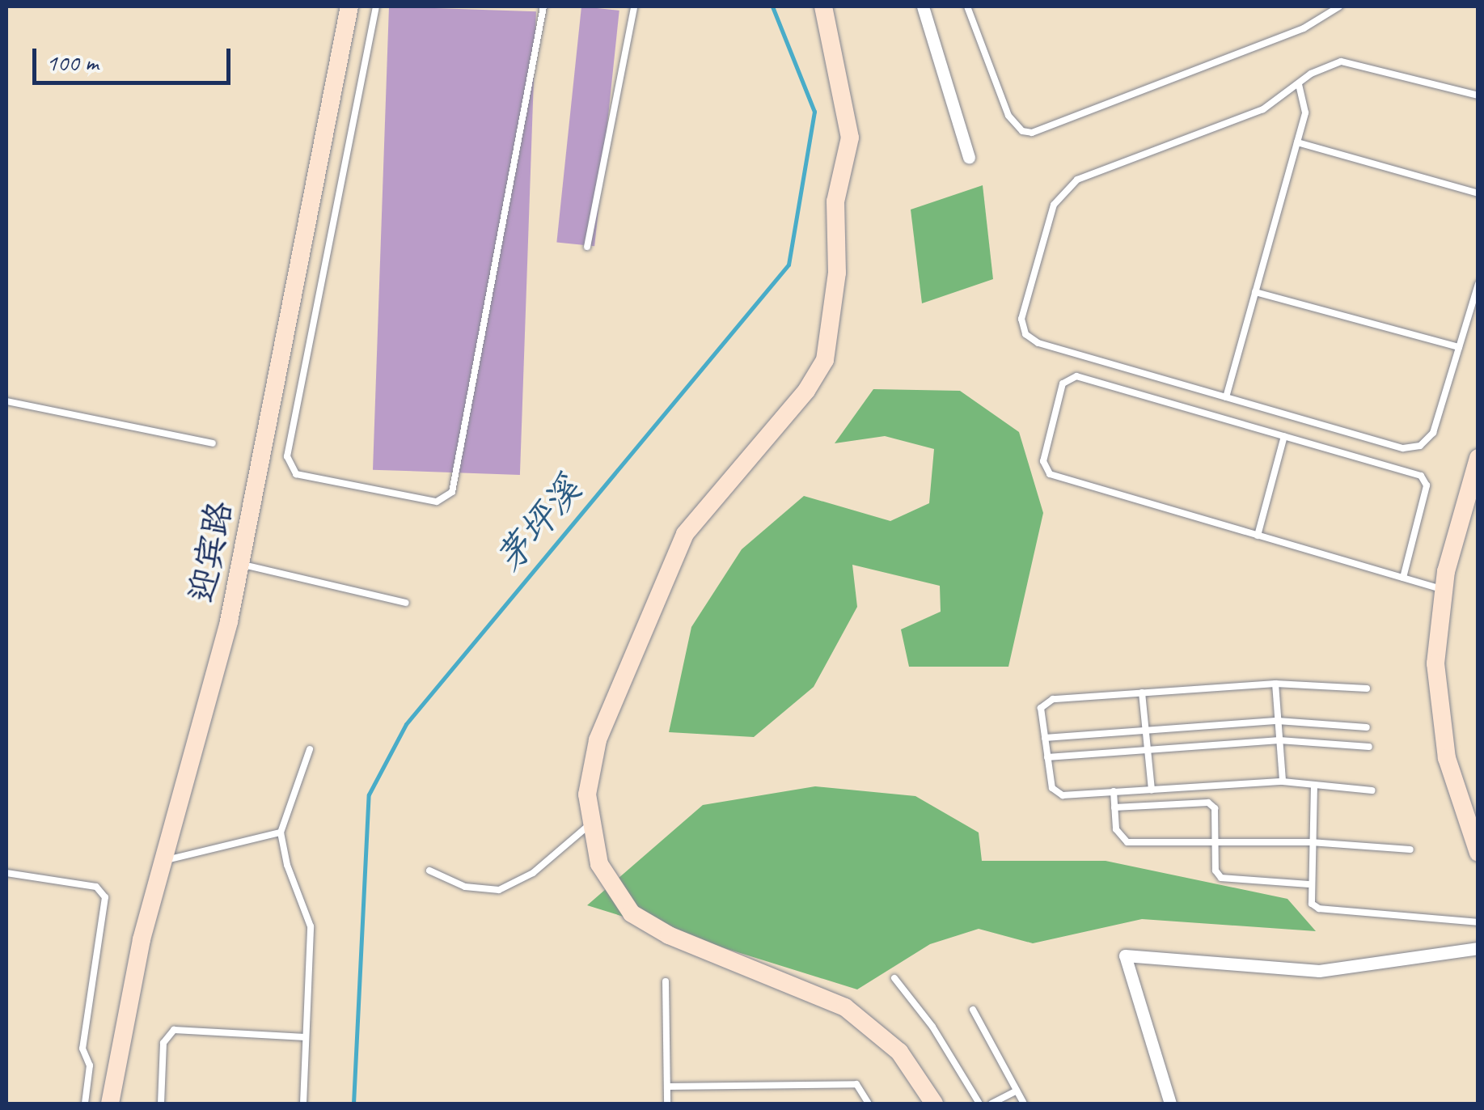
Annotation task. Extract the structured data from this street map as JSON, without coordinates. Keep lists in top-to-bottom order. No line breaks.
{"streets":{"main road":["迎宾路"]},"water":["茅坪溪"],"scale_bar":"100 m"}
